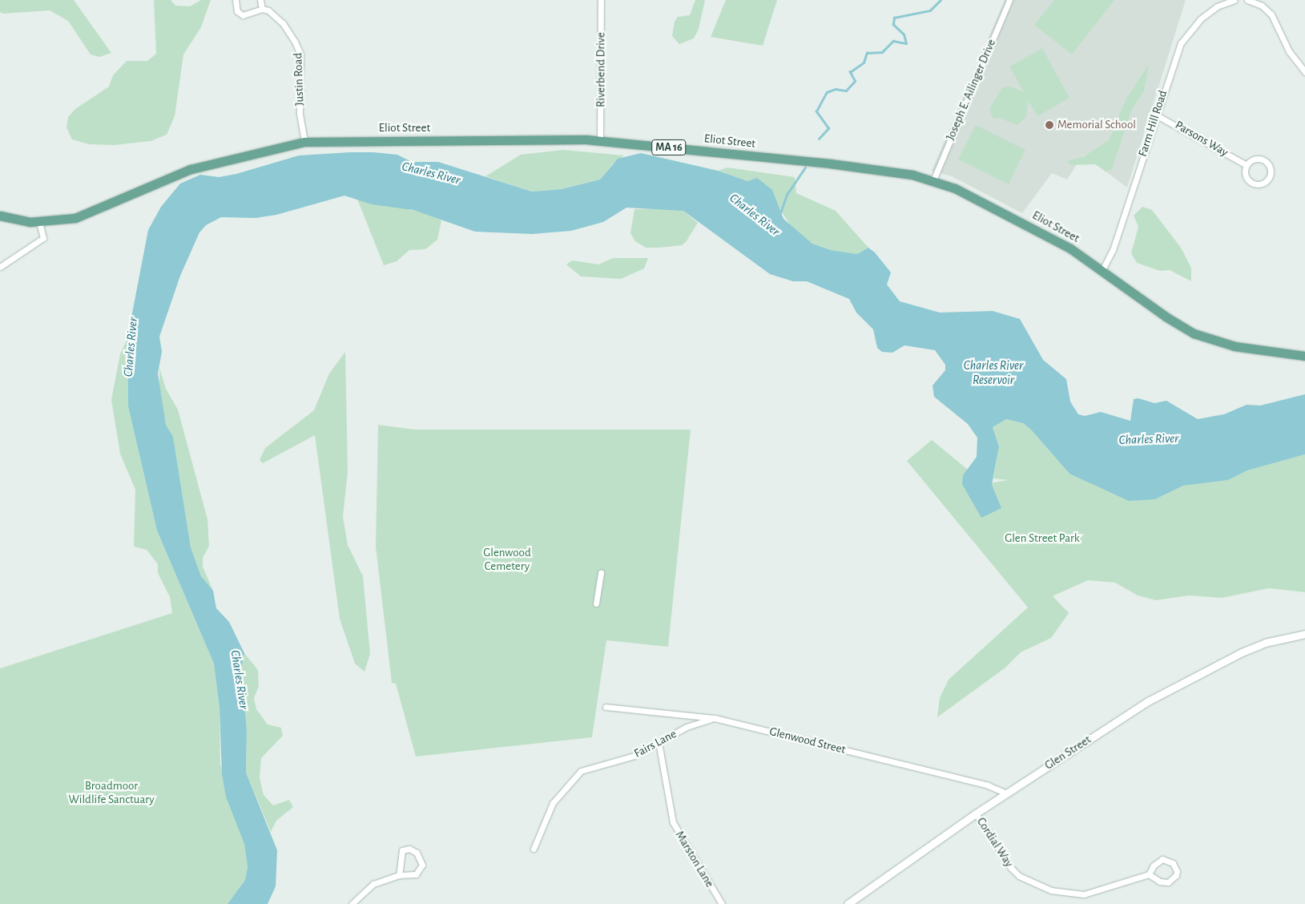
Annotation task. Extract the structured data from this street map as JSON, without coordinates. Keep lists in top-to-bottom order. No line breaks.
{"streets":{"main road":["Eliot Street","MA 16"],"street":["Riverbend Drive","Justin Road","Joseph E. Ailinger Drive","Farm Hill Road","Parsons Way","Glenwood Street","Fairs Lane","Glen Street","Cordial Way","Marston Lane"]},"crossings":[["Riverbend Drive","Eliot Street"],["Justin Road","Eliot Street"],["Joseph E. Ailinger Drive","Eliot Street"],["Farm Hill Road","Eliot Street"],["Farm Hill Road","Parsons Way"],["Glenwood Street","Fairs Lane"],["Glenwood Street","Glen Street"],["Fairs Lane","Marston Lane"],["Glen Street","Cordial Way"]],"water":["Charles River","Charles River Reservoir"],"parks":["Glen Street Park","Glenwood Cemetery","Broadmoor Wildlife Sanctuary"],"places":["Memorial School"]}
